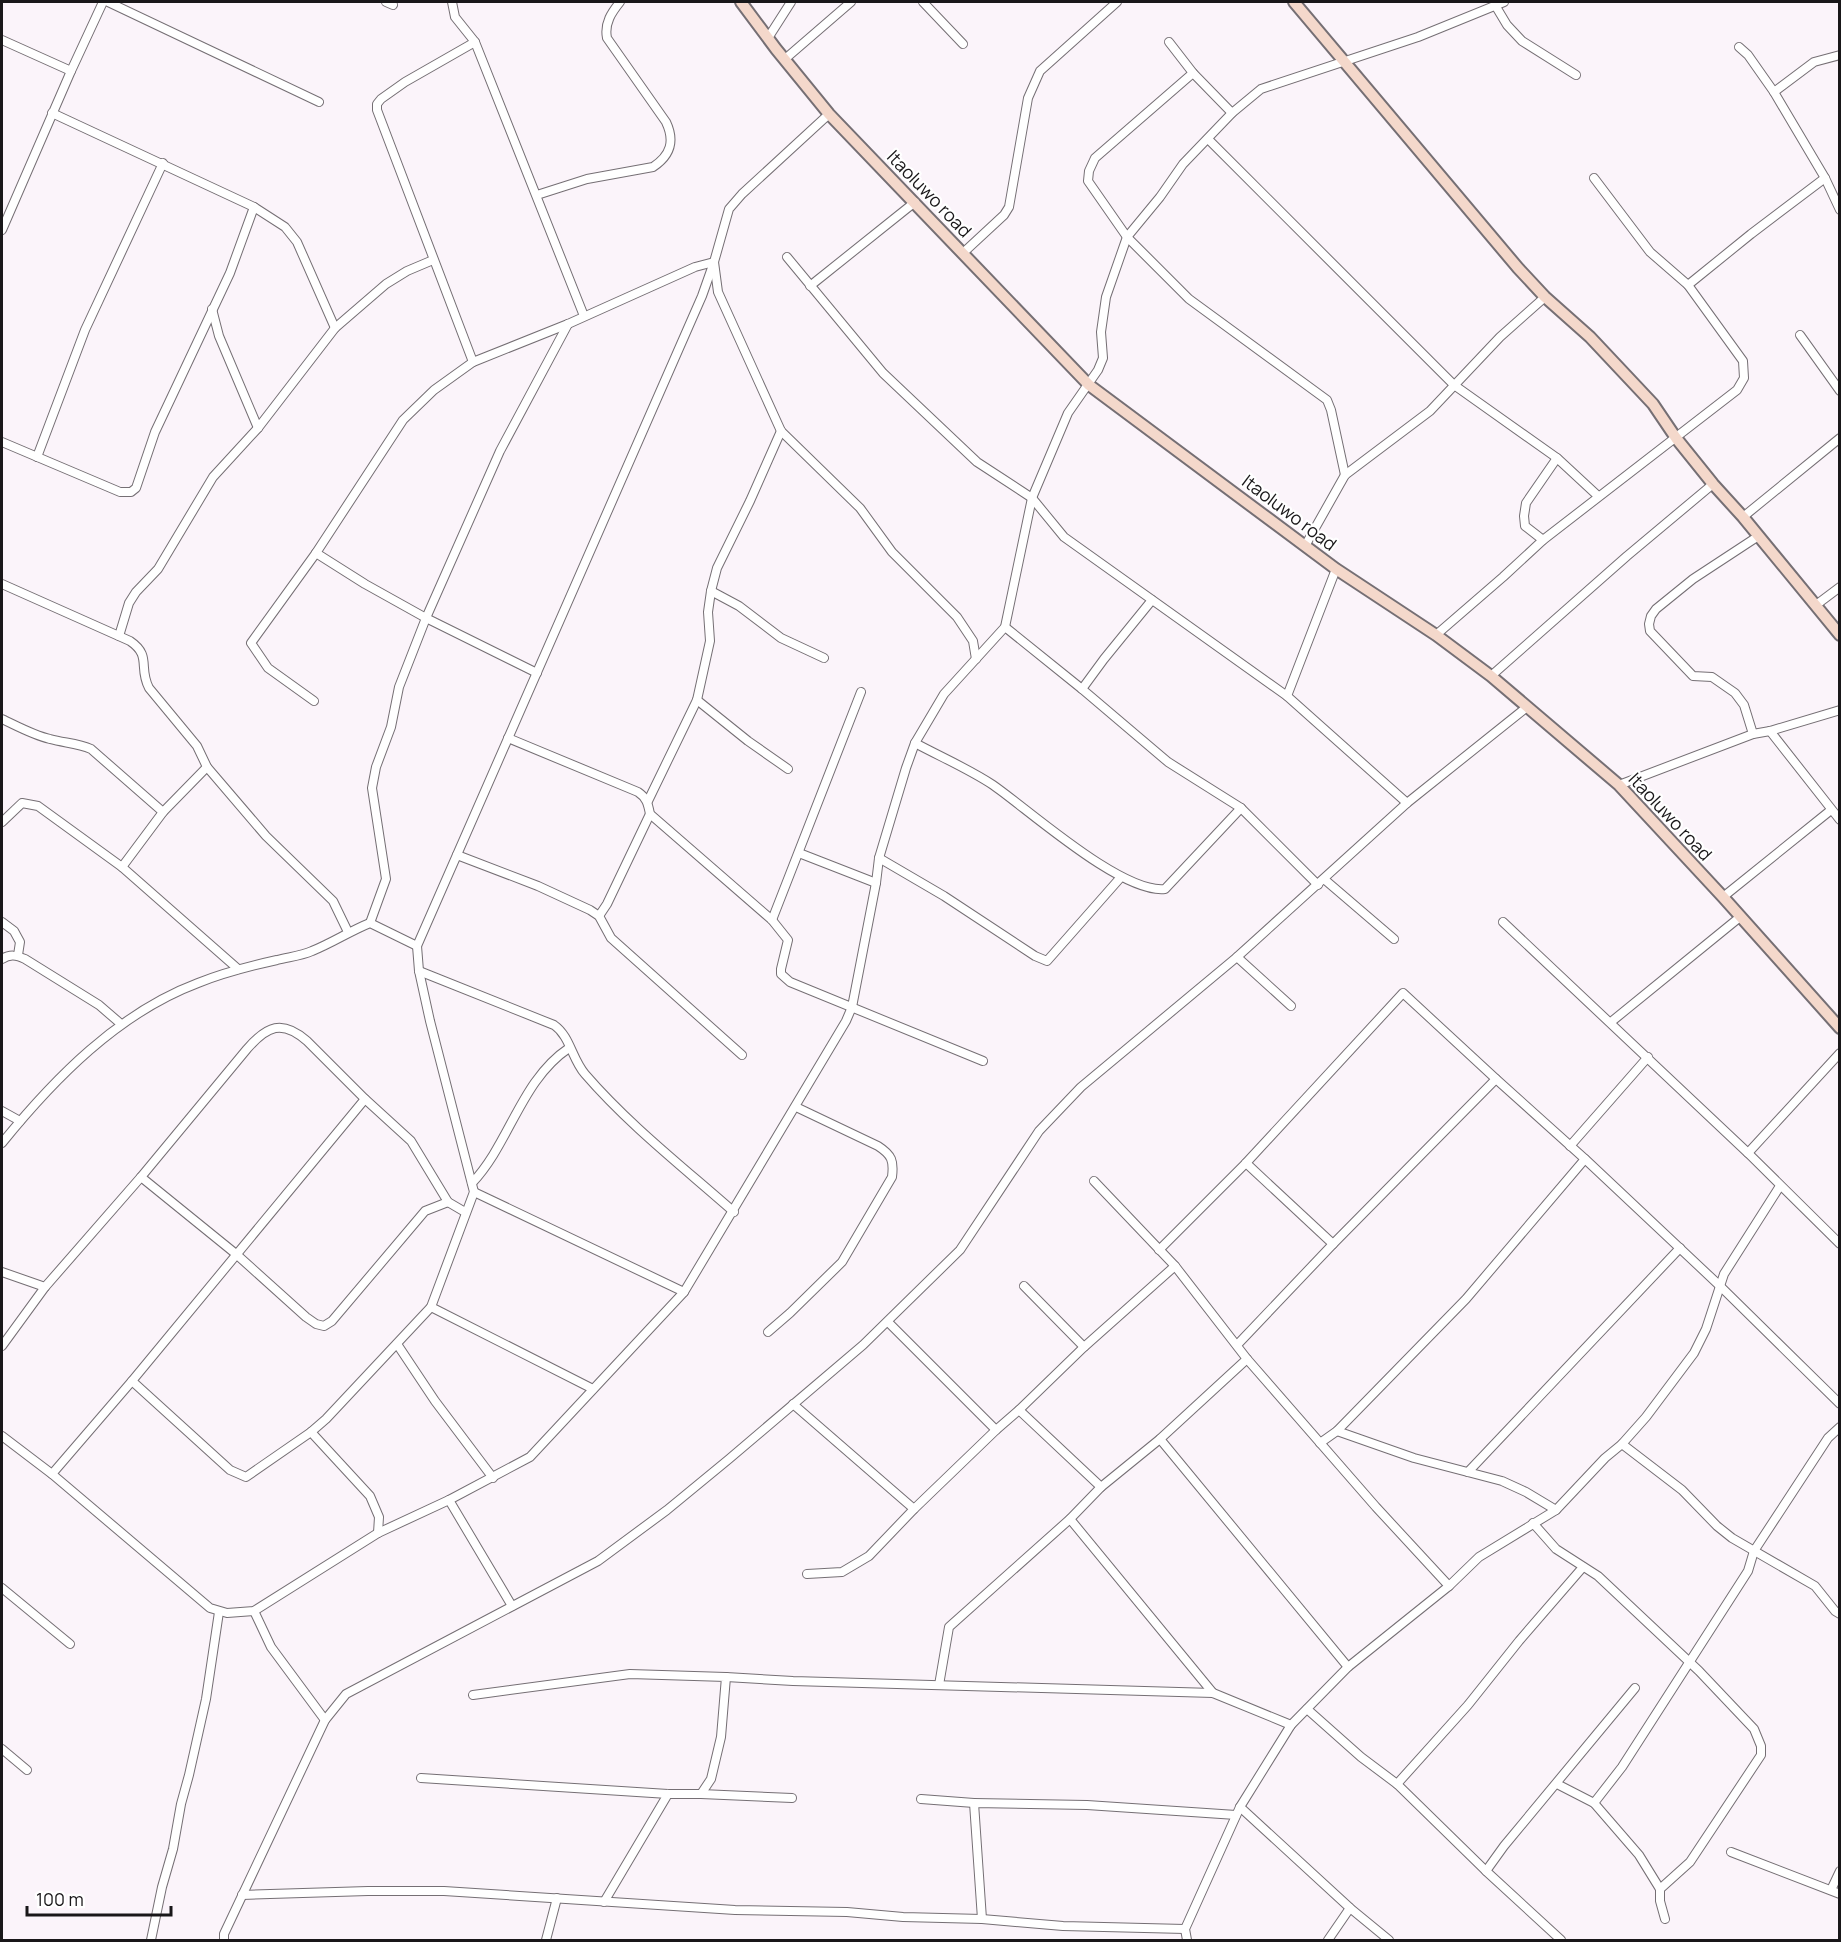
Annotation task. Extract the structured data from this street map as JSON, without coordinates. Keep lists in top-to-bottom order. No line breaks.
{"streets":{"street":["Itaoluwo road"]},"scale_bar":"100 m"}
